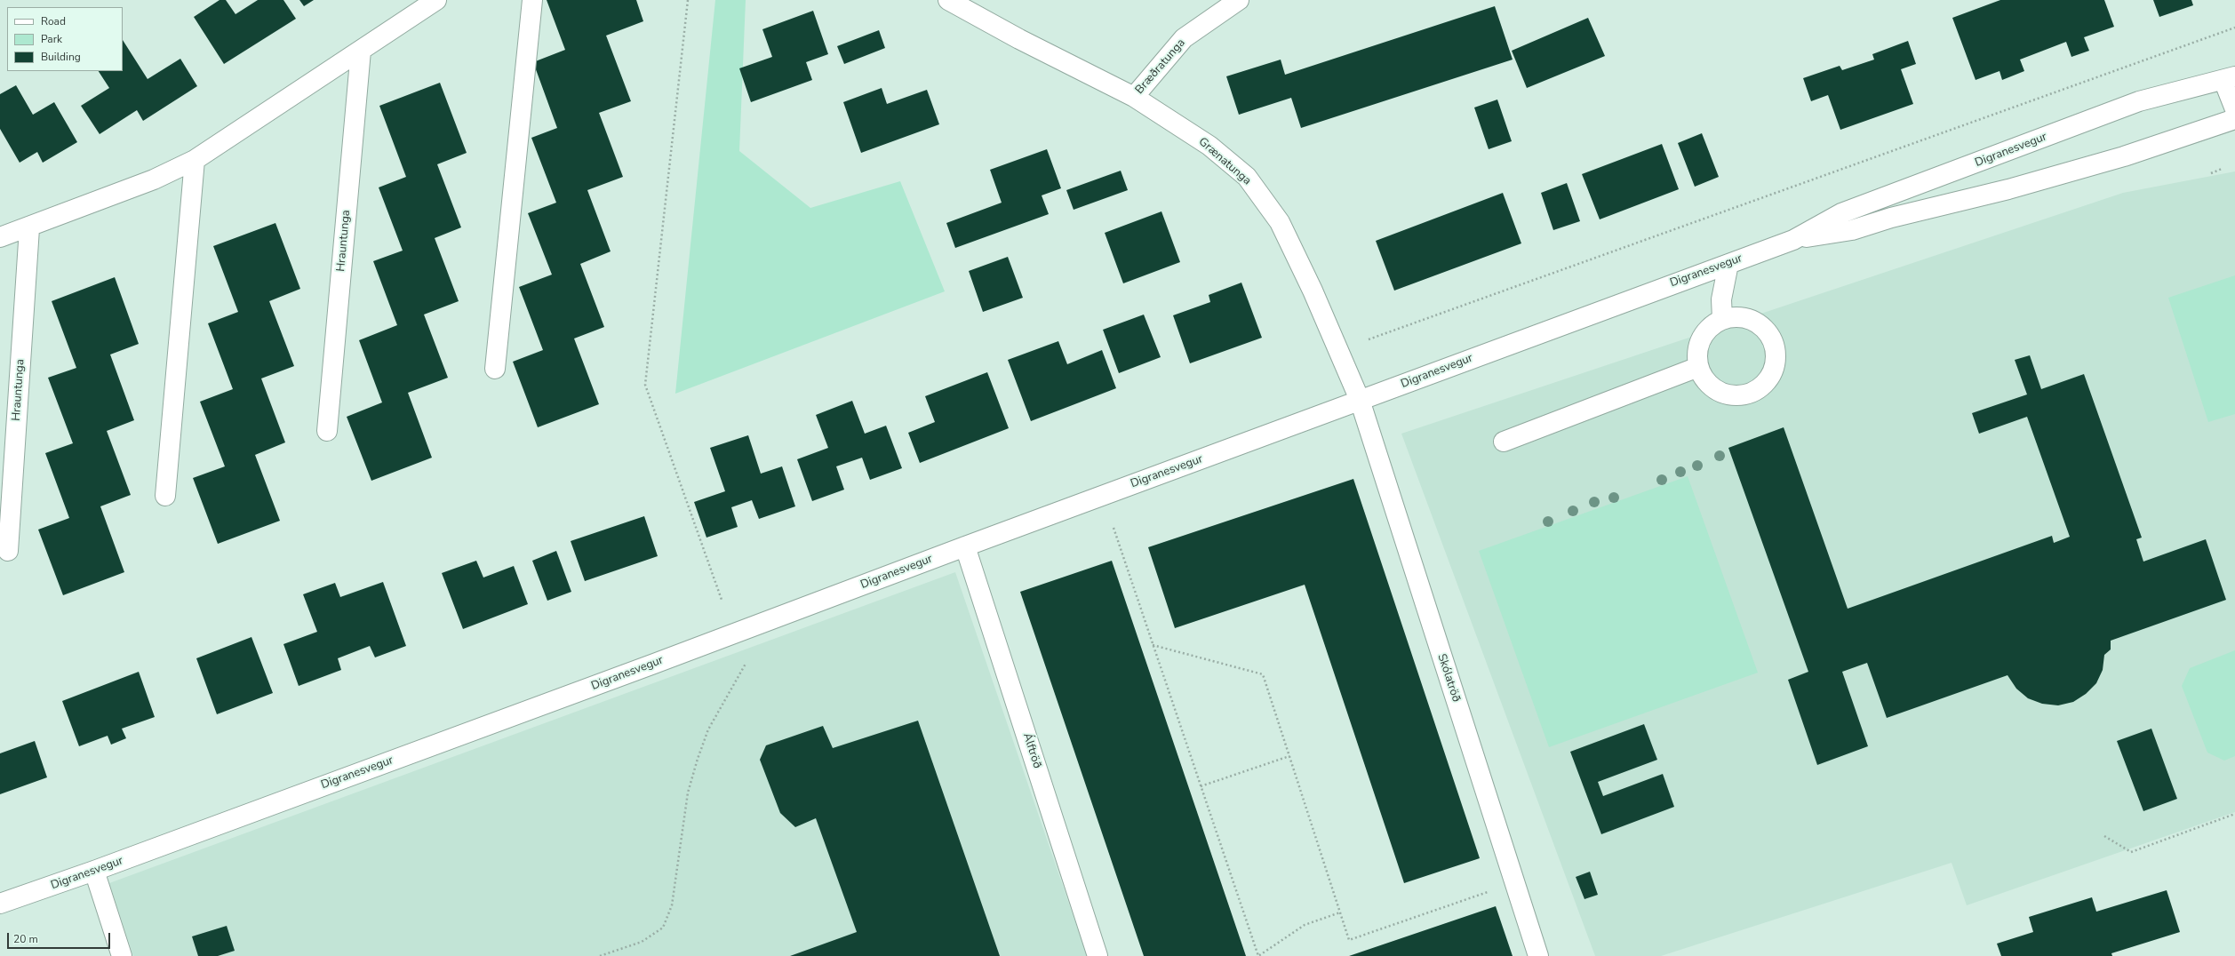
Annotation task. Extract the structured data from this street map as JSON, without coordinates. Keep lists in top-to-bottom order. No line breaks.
{"streets":{"street":["Bræðratunga","Digranesvegur","Grænatunga","Hrauntunga","Skólatröð","Álftröð"]},"crossings":[["Bræðratunga","Grænatunga"],["Digranesvegur","Grænatunga"],["Digranesvegur","Skólatröð"],["Digranesvegur","Álftröð"],["Grænatunga","Skólatröð"]],"legend":["Road","Park","Building"],"scale_bar":"20 m"}
